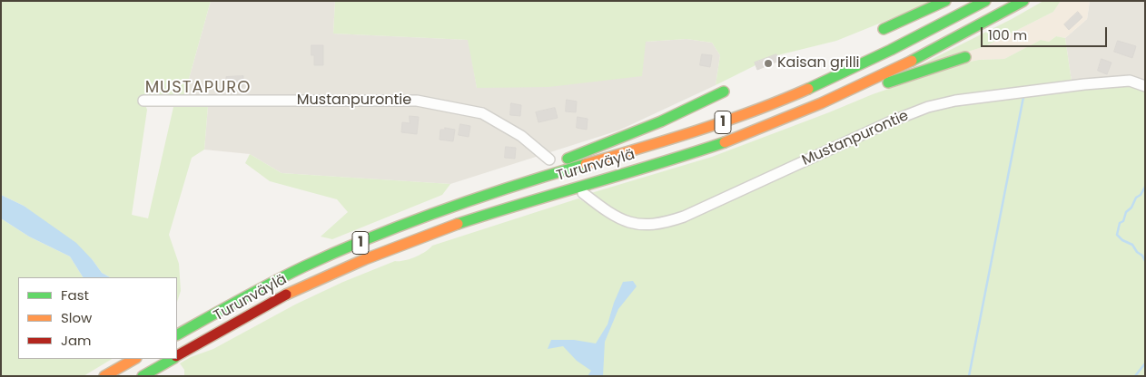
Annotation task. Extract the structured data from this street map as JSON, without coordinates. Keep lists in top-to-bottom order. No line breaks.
{"streets":{"highway":["1","Turunväylä"],"street":["Mustanpurontie"]},"districts":["MUSTAPURO"],"places":["Kaisan grilli"],"legend":["Fast","Slow","Jam"],"scale_bar":"100 m"}
